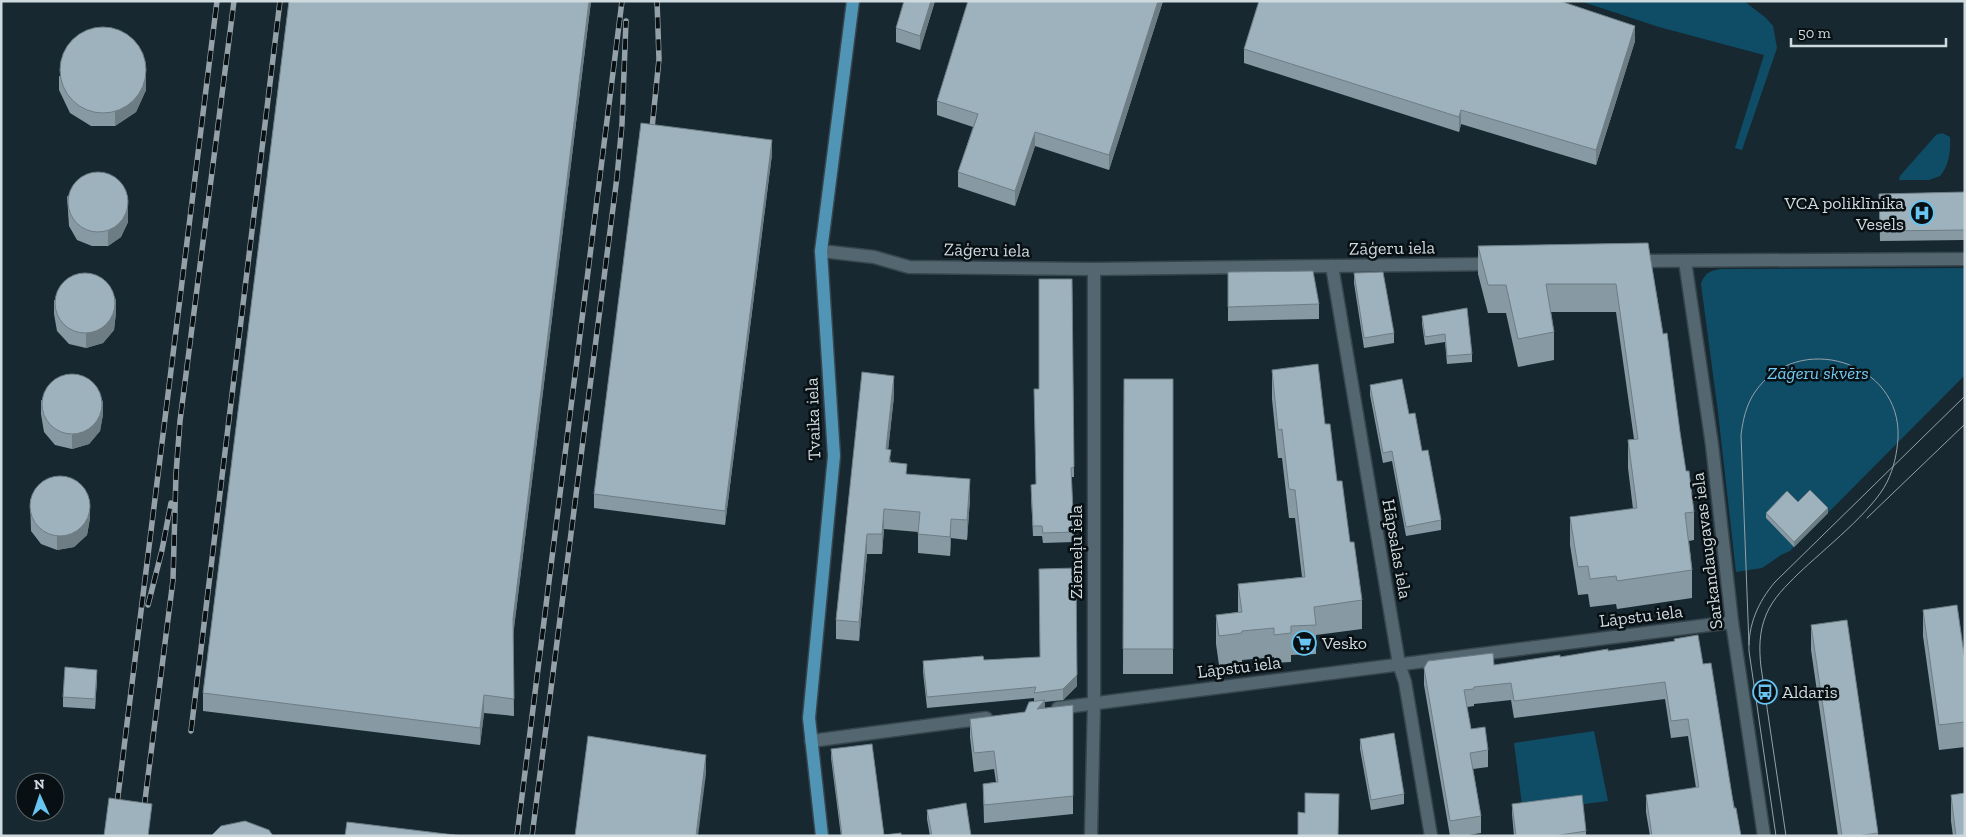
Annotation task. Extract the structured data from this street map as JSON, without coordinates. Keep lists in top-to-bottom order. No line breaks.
{"streets":{"main road":["Tvaika iela"],"street":["Zāģeru iela","Hāpsalas iela","Sarkandaugavas iela","Ziemeļu iela","Lāpstu iela"]},"crossings":[["Zāģeru iela","Tvaika iela"],["Zāģeru iela","Hāpsalas iela"],["Zāģeru iela","Ziemeļu iela"],["Hāpsalas iela","Lāpstu iela"],["Sarkandaugavas iela","Lāpstu iela"],["Ziemeļu iela","Lāpstu iela"]],"parks":["Zāģeru skvērs"],"places":{"hospital":["VCA poliklīnika Vesels"],"supermarket":["Vesko"],"bus stop":["Aldaris"]},"scale_bar":"50 m","north":"top"}
